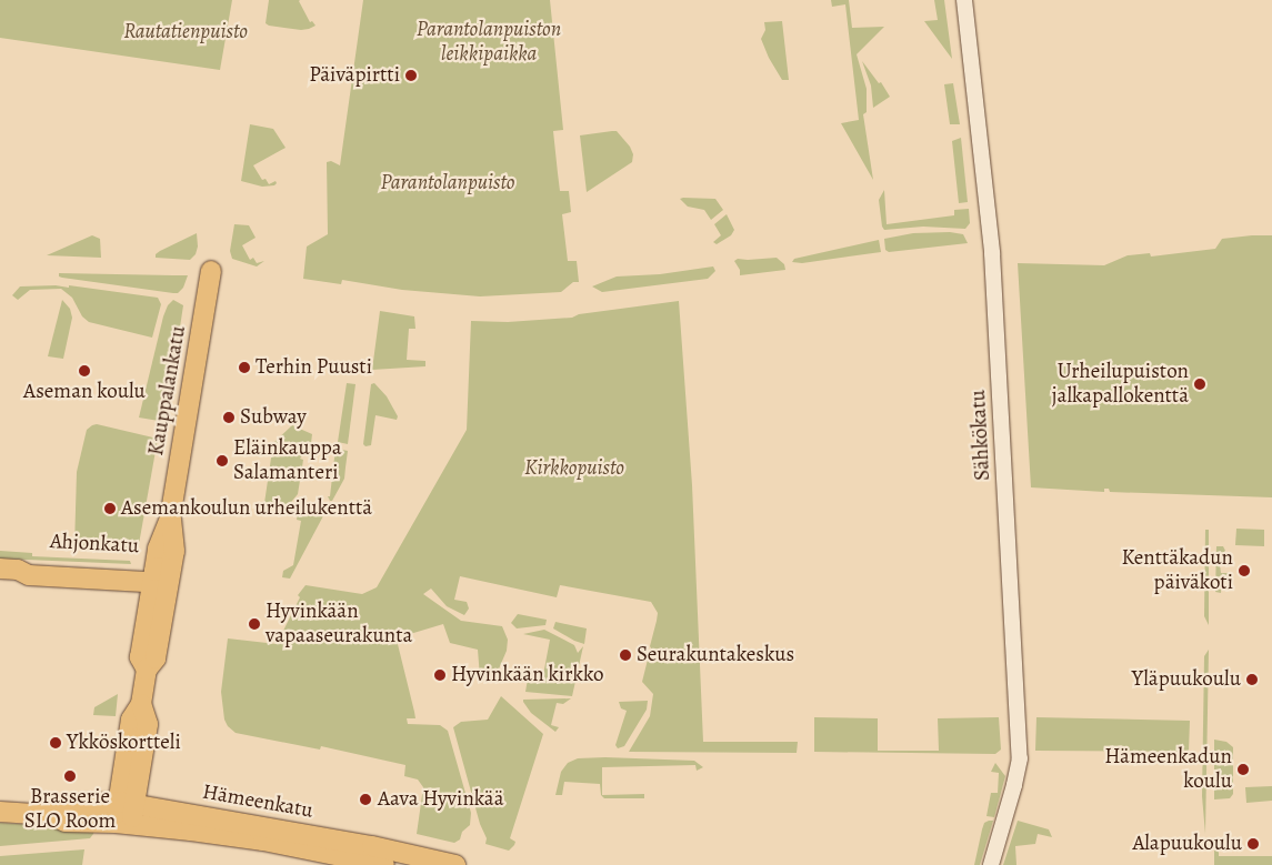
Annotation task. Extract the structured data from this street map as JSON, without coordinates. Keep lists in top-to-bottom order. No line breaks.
{"streets":{"main road":["Kauppalankatu","Ahjonkatu","Hämeenkatu"],"street":["Sähkökatu"]},"crossings":[["Kauppalankatu","Ahjonkatu"],["Kauppalankatu","Hämeenkatu"]],"parks":["Parantolanpuiston leikkipaikka","Rautatienpuisto","Parantolanpuisto","Kirkkopuisto"],"places":["Päiväpirtti","Terhin Puusti","Aseman koulu","Urheilupuiston jalkapallokenttä","Subway","Eläinkauppa Salamanteri","Asemankoulun urheilukenttä","Kenttäkadun päiväkoti","Hyvinkään vapaaseurakunta","Seurakuntakeskus","Hyvinkään kirkko","Yläpuukoulu","Ykköskortteli","Hämeenkadun koulu","Brasserie SLO Room","Aava Hyvinkää","Alapuukoulu"]}
